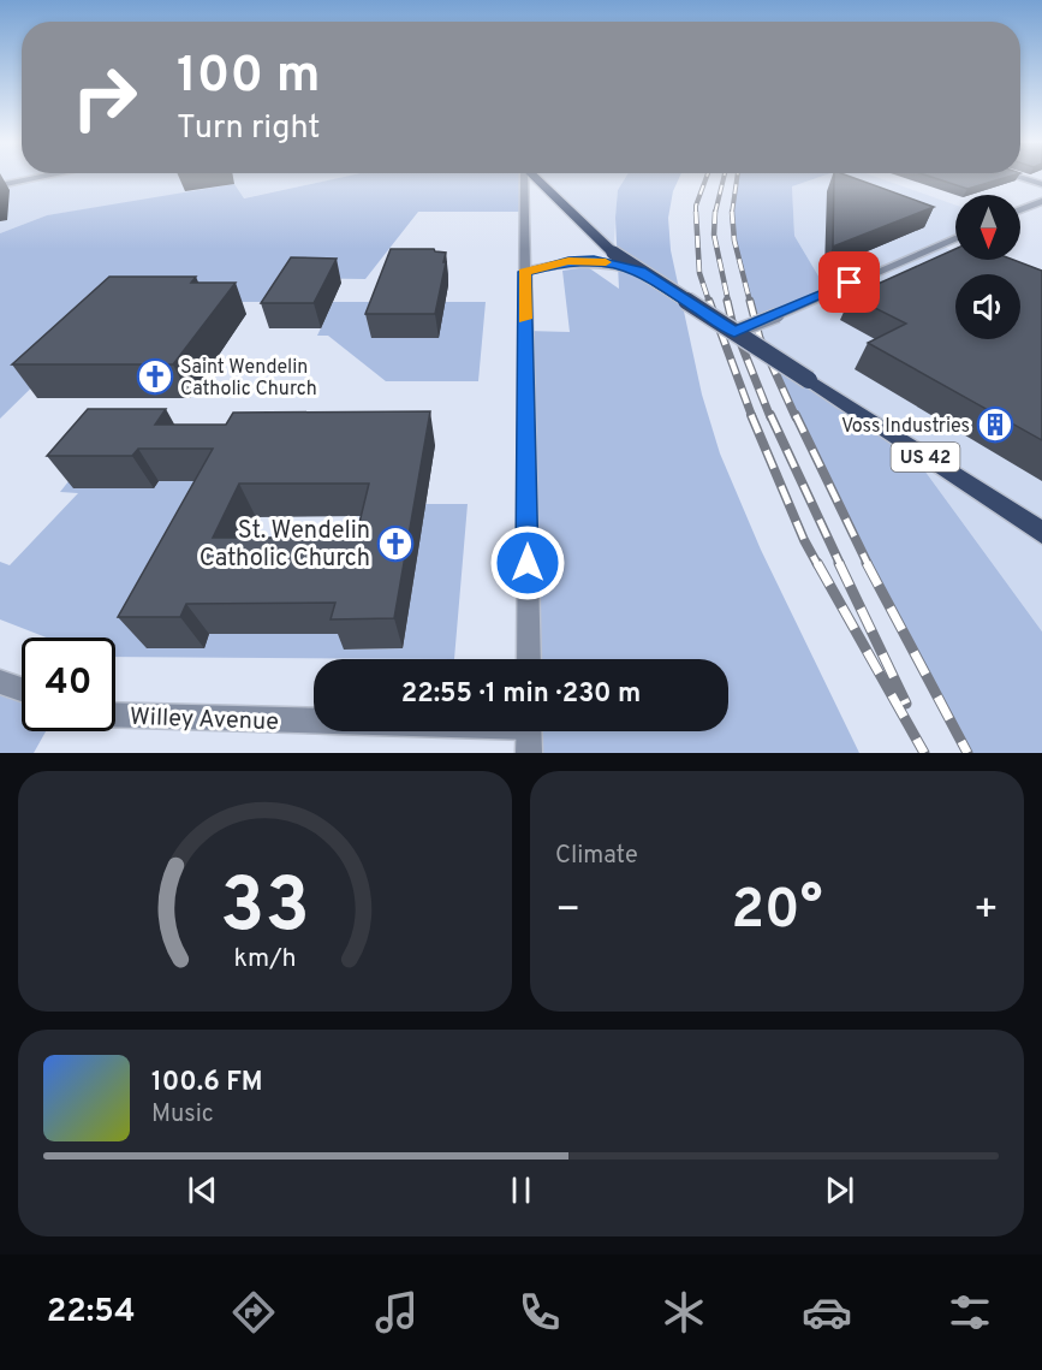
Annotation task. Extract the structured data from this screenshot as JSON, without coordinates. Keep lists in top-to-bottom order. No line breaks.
{"streets":{"main road":["US 42"],"street":["Willey Avenue"]},"places":{"church":["Saint Wendelin Catholic Church","St. Wendelin Catholic Church"],"building":["Voss Industries"]},"north":"bottom","page":{"turn":["100 m","Turn right"],"limit":"40","trip":"22:55 · 1 min · 230 m","tile":"Climate","heat":["−","20°","+"],"song":["100.6 FM","Music"],"tabs":"22:54","gauge":["33","km/h"]}}
